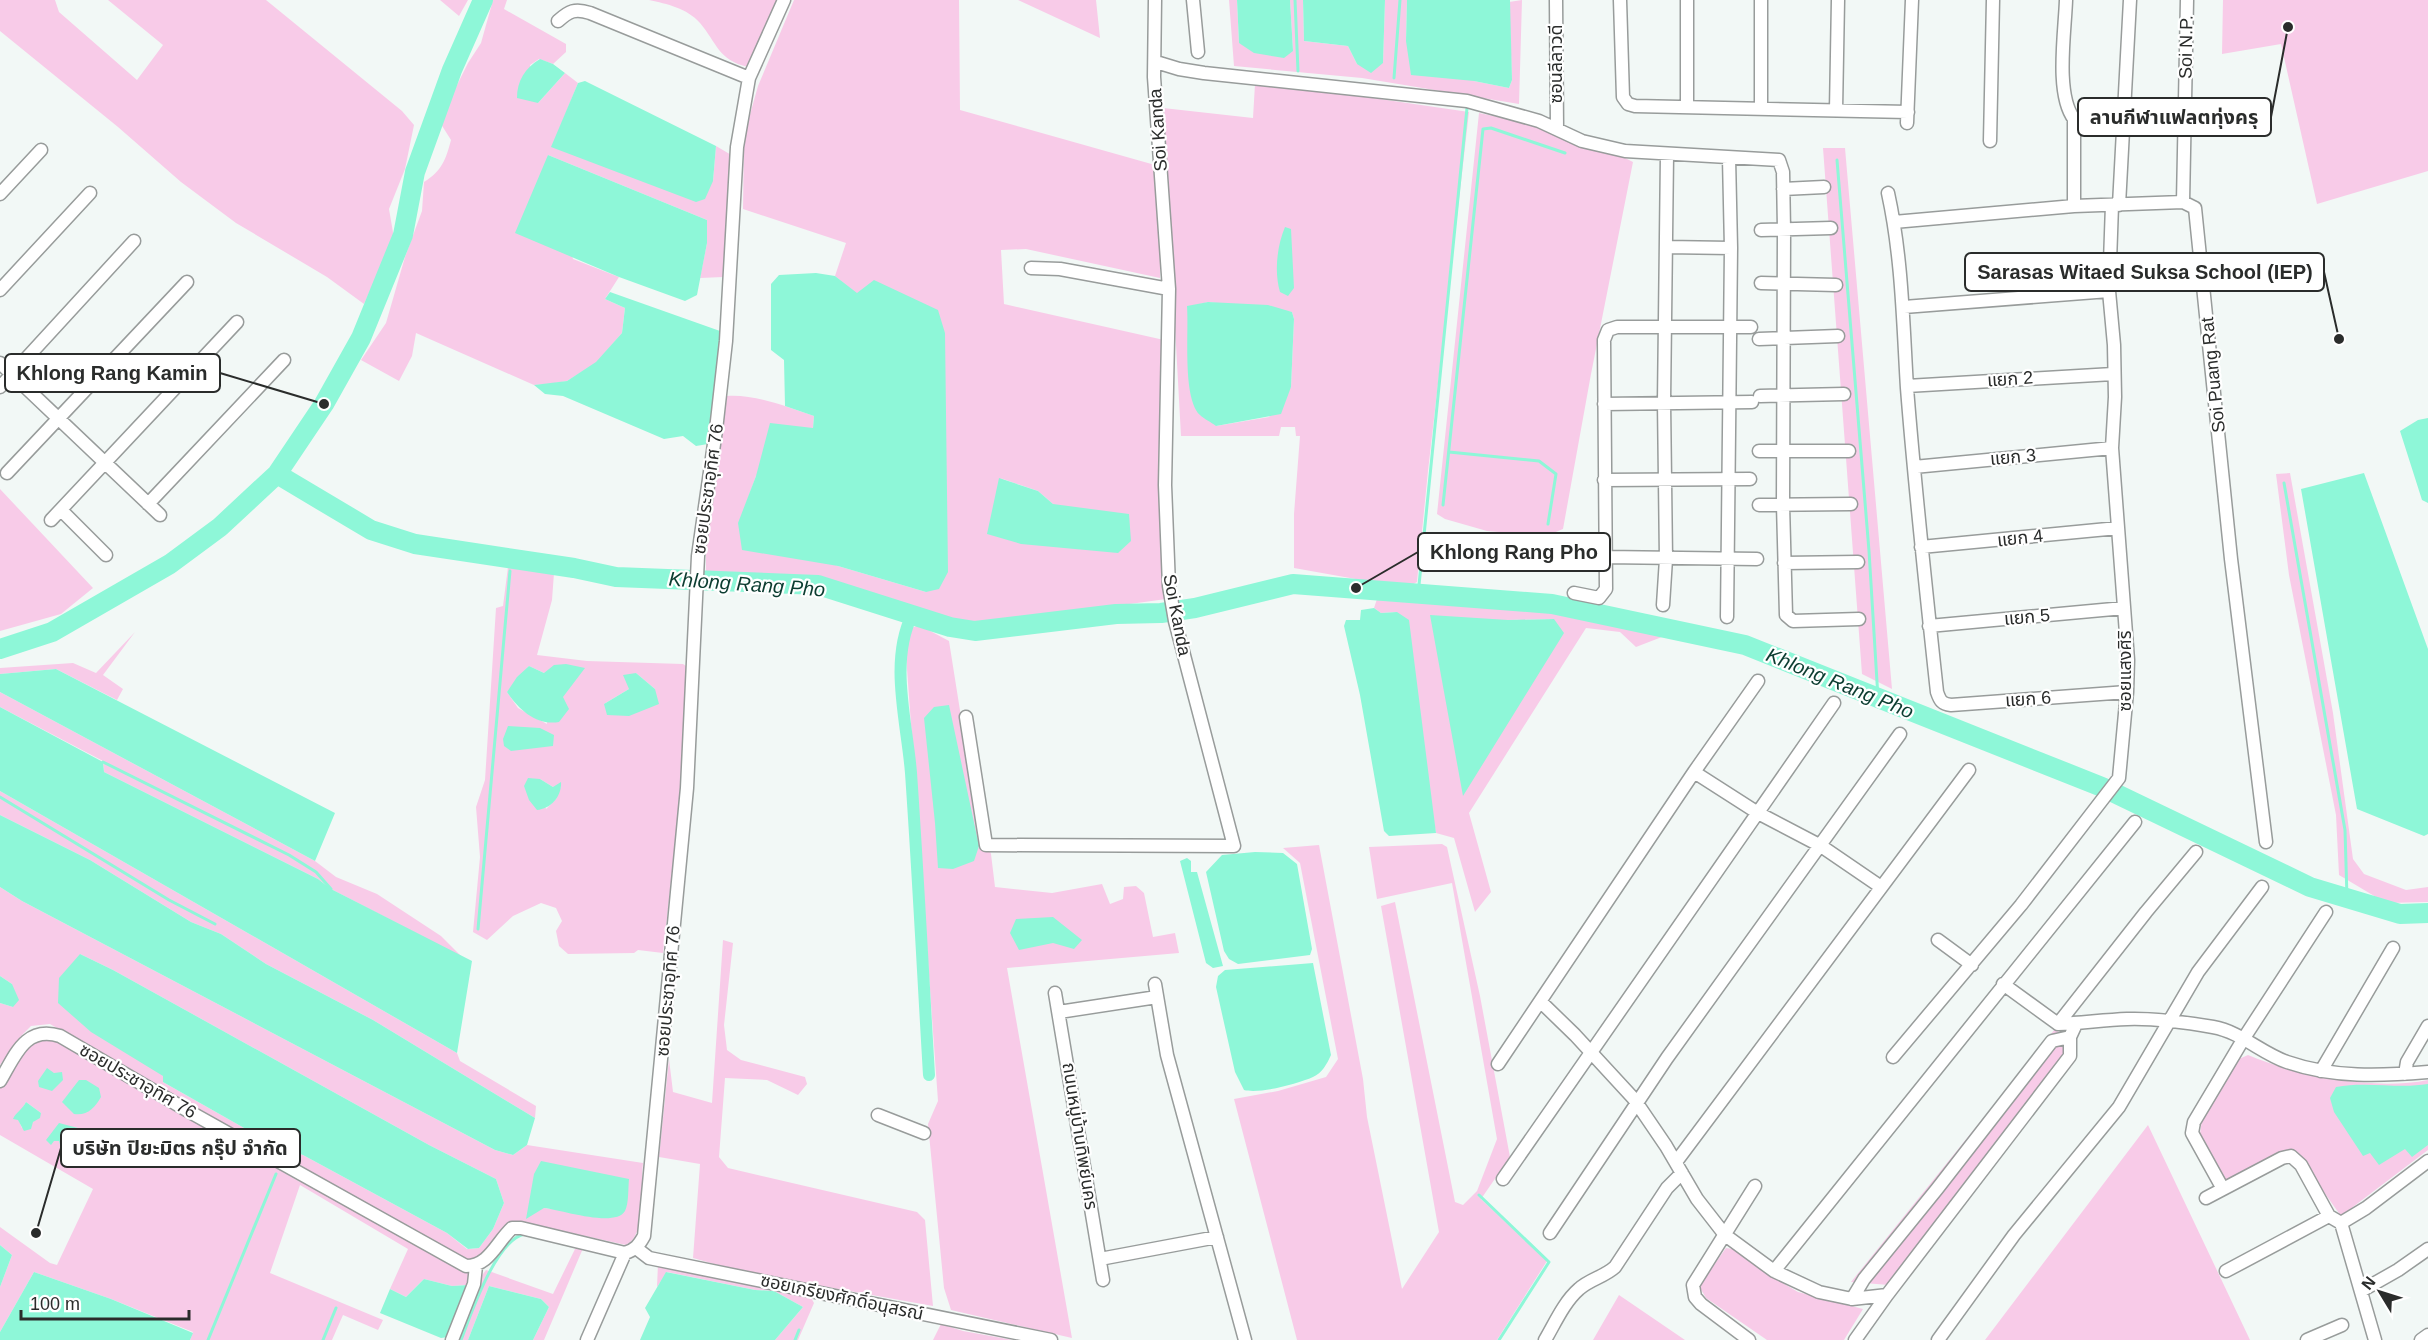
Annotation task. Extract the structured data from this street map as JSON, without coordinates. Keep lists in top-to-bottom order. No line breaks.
{"streets":{"street":["Soi N.P.","ซอนลีลาวดี","Soi Kanda","Soi Puang Rat","แยก 2","แยก 3","ซอยประชาอุทิศ 76","แยก 4","แยก 5","ซอยแสงศิริ","แยก 6","ถนนหมู่บ้านทิพย์นคร","ซอยเกรียงศักดิ์อนุสรณ์"]},"crossings":[["Soi N.P.","Soi Puang Rat"],["แยก 2","ซอยแสงศิริ"],["แยก 3","ซอยแสงศิริ"],["ซอยประชาอุทิศ 76","ซอยเกรียงศักดิ์อนุสรณ์"],["แยก 4","ซอยแสงศิริ"],["แยก 5","ซอยแสงศิริ"],["แยก 5","แยก 6"],["ซอยแสงศิริ","แยก 6"]],"water":["Khlong Rang Pho"],"places":["ลานกีฬาแฟลตทุ่งครุ","Sarasas Witaed Suksa School (IEP)","Khlong Rang Kamin","Khlong Rang Pho","บริษัท ปิยะมิตร กรุ๊ป จำกัด"],"scale_bar":"100 m","north":"top left"}
